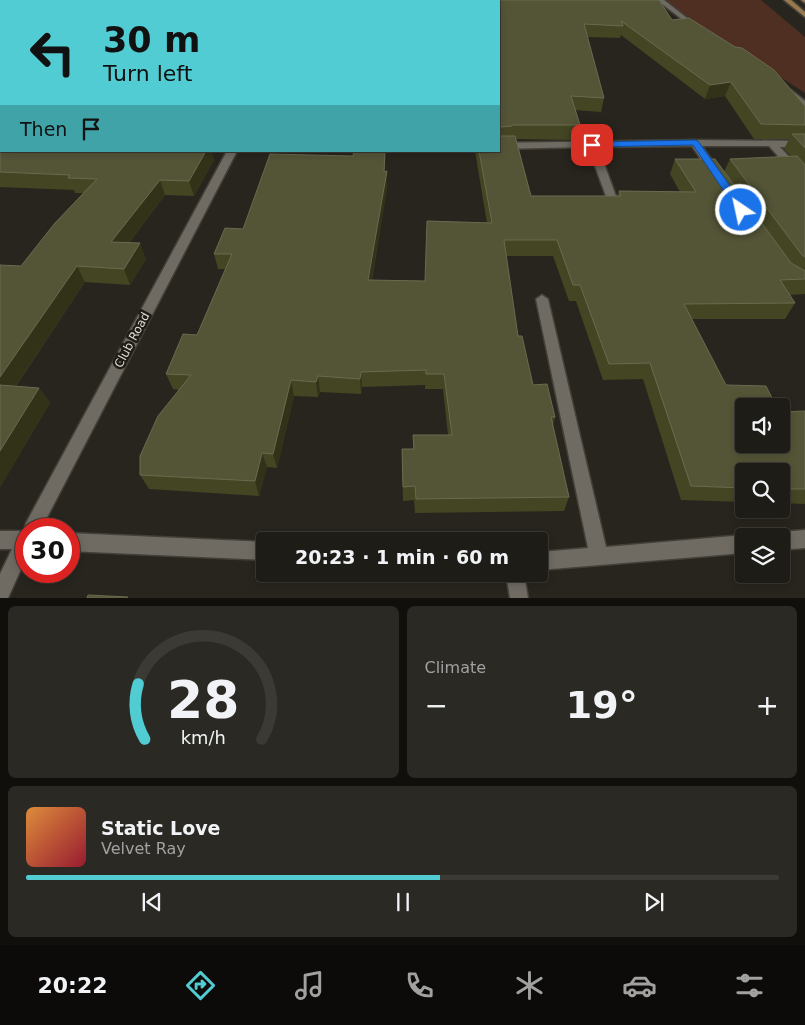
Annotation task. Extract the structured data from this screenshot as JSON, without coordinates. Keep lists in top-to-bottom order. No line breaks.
{"streets":{"street":["Club Road"]},"page":{"turn":["30 m","Turn left"],"then":"Then","limit":"30","trip":"20:23 · 1 min · 60 m","tile":"Climate","heat":["−","19°","+"],"song":["Static Love","Velvet Ray"],"tabs":"20:22","gauge":["28","km/h"]}}
